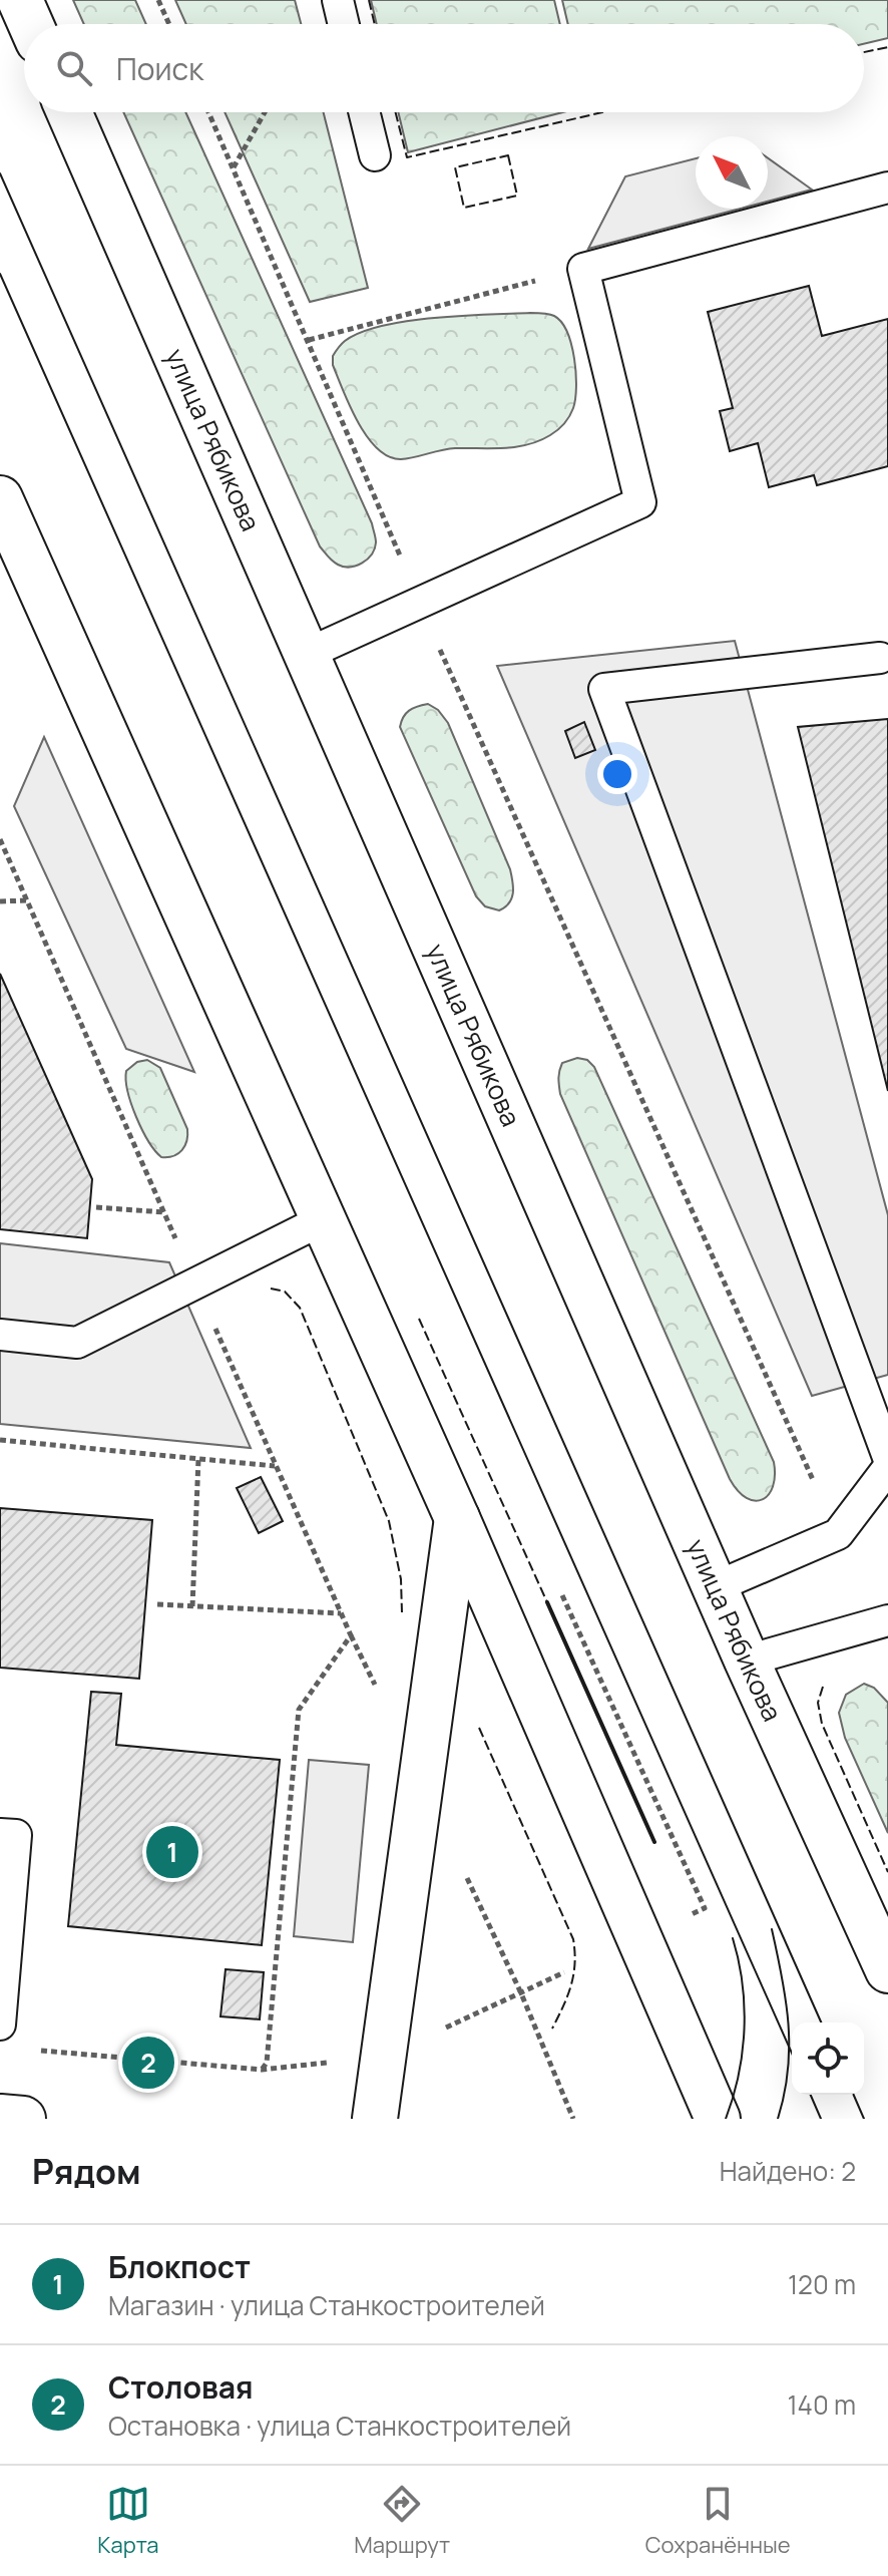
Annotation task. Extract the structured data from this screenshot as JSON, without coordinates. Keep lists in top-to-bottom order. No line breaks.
{"streets":{"main road":["улица Рябикова"]},"north":"top left","page":{"search":"Поиск","pins":["1","2"],"heading":["Рядом","Найдено: 2"],"list":[{"mark":"1","name":"Блокпост","note":"Магазин · улица Станкостроителей","value":"120 m"},{"mark":"2","name":"Столовая","note":"Остановка · улица Станкостроителей","value":"140 m"}],"nav":["Карта","Маршрут","Сохранённые"]}}
